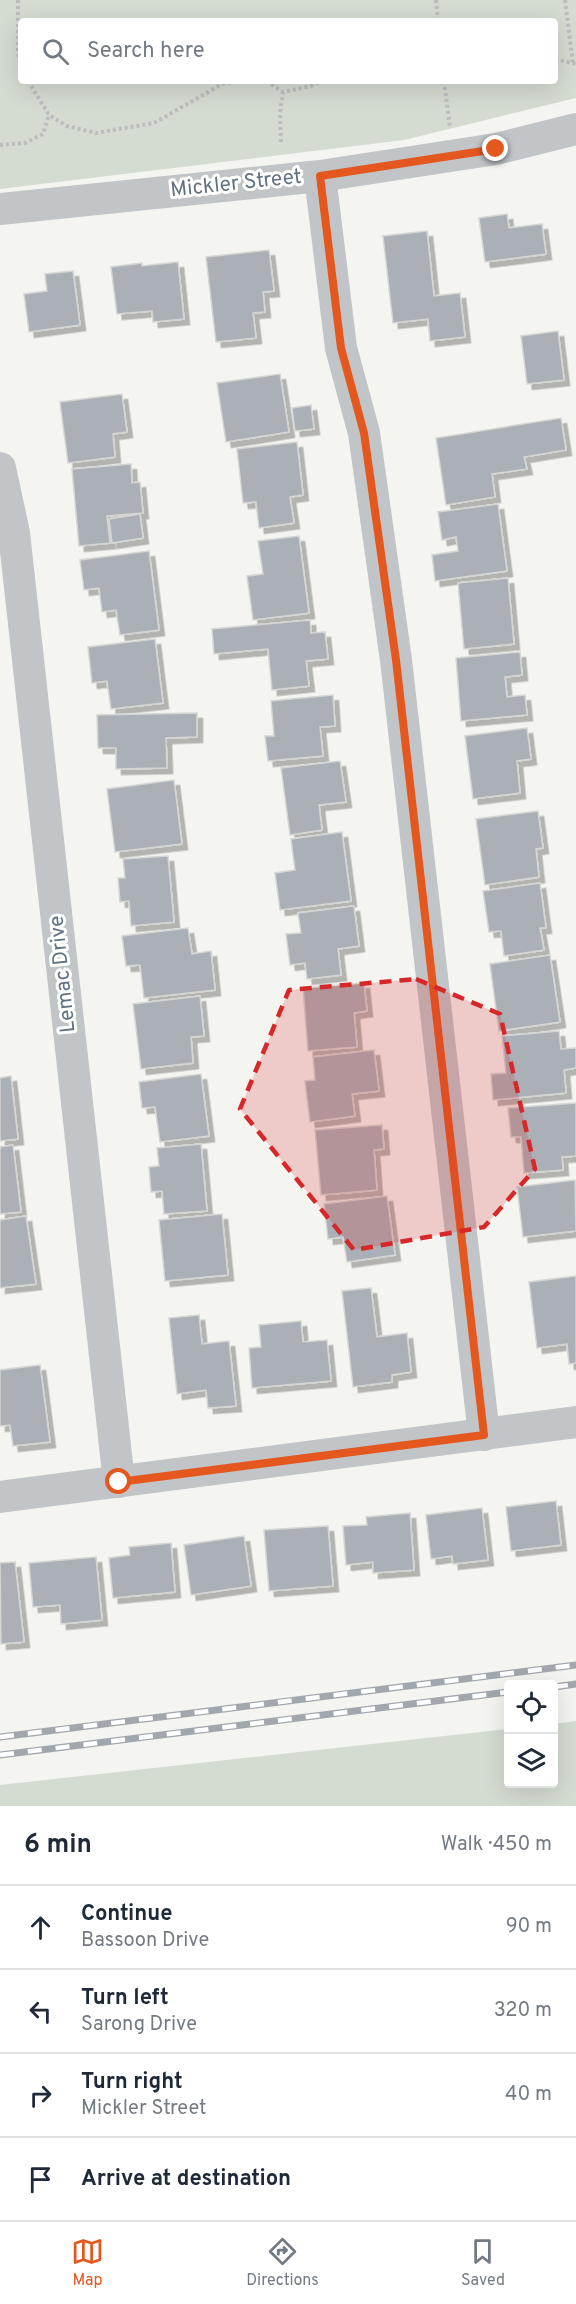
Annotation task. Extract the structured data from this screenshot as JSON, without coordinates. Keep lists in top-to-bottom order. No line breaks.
{"streets":{"street":["Mickler Street","Lemac Drive"]},"page":{"search":"Search here","heading":["6 min","Walk · 450 m"],"list":[["Continue","Bassoon Drive","90 m"],["Turn left","Sarong Drive","320 m"],["Turn right","Mickler Street","40 m"],"Arrive at destination"],"nav":["Map","Directions","Saved"]}}
